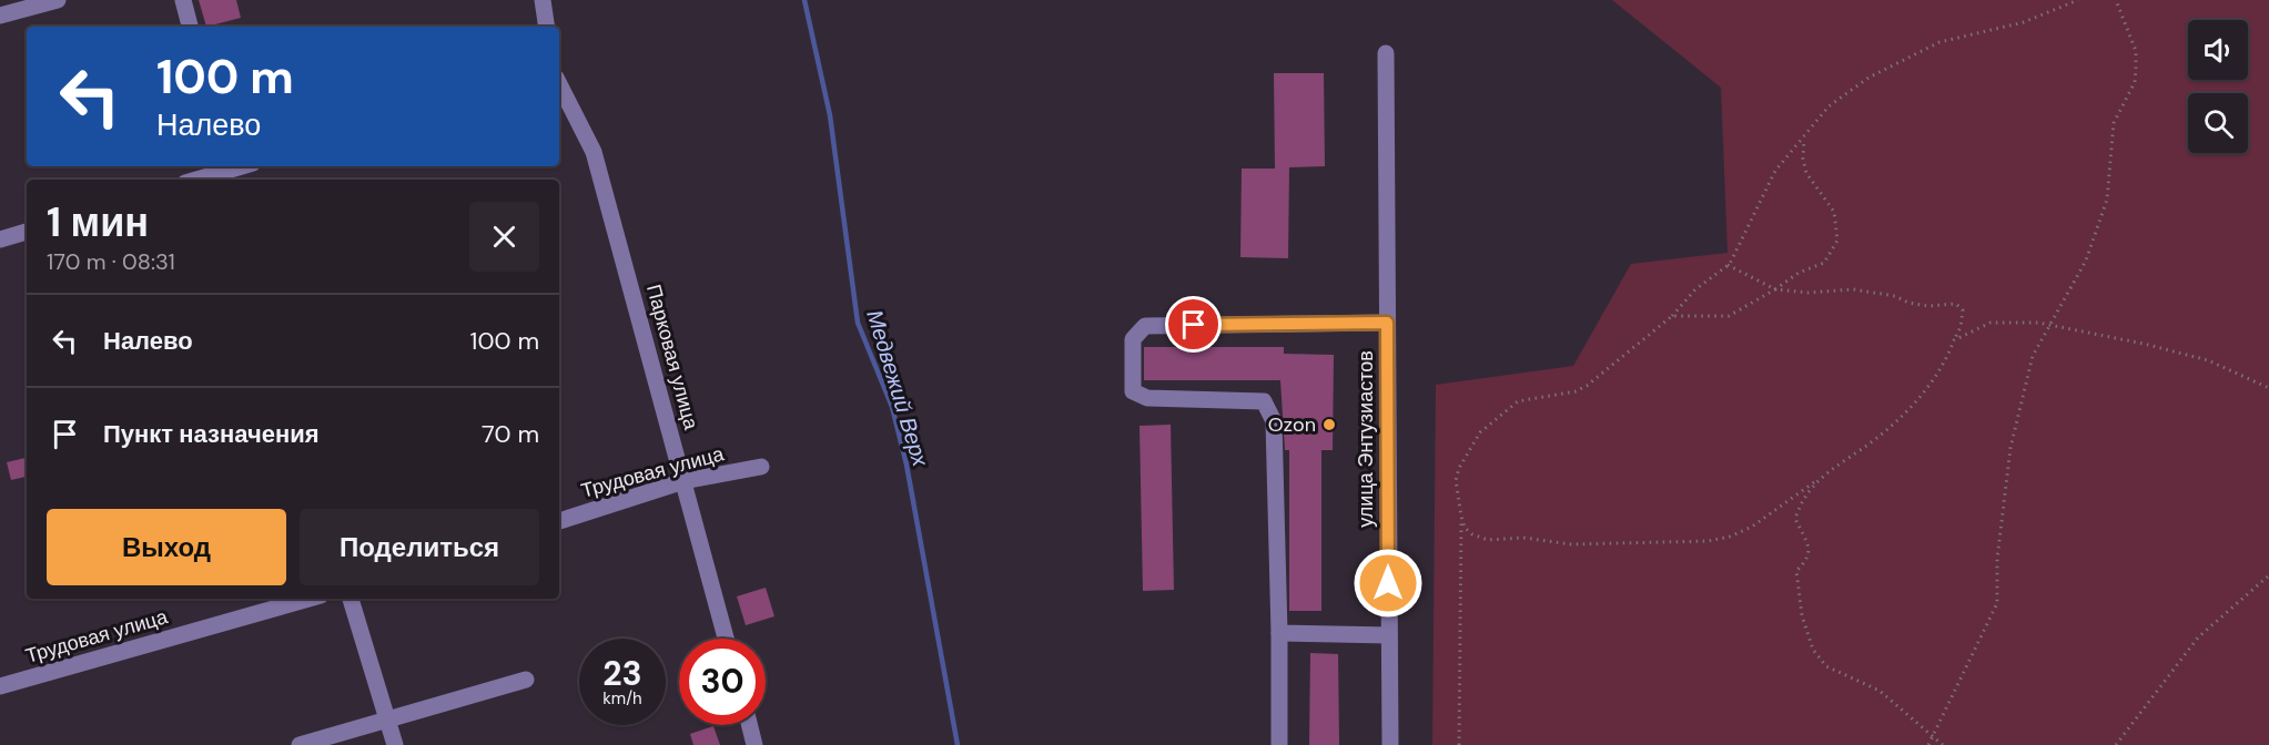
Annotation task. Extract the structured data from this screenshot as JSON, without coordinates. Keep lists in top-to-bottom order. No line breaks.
{"streets":{"street":["Парковая улица","улица Энтузиастов","Трудовая улица"]},"crossings":[["Парковая улица","Трудовая улица"]],"water":["Медвежий Верх"],"places":["Ozon"],"page":{"turn":["100 m","Налево"],"heading":["1 мин","170 m · 08:31"],"list":[{"name":"Налево","value":"100 m"},{"name":"Пункт назначения","value":"70 m"}],"buttons":["Выход","Поделиться"],"speed":"23 km/h","limit":"30"}}
